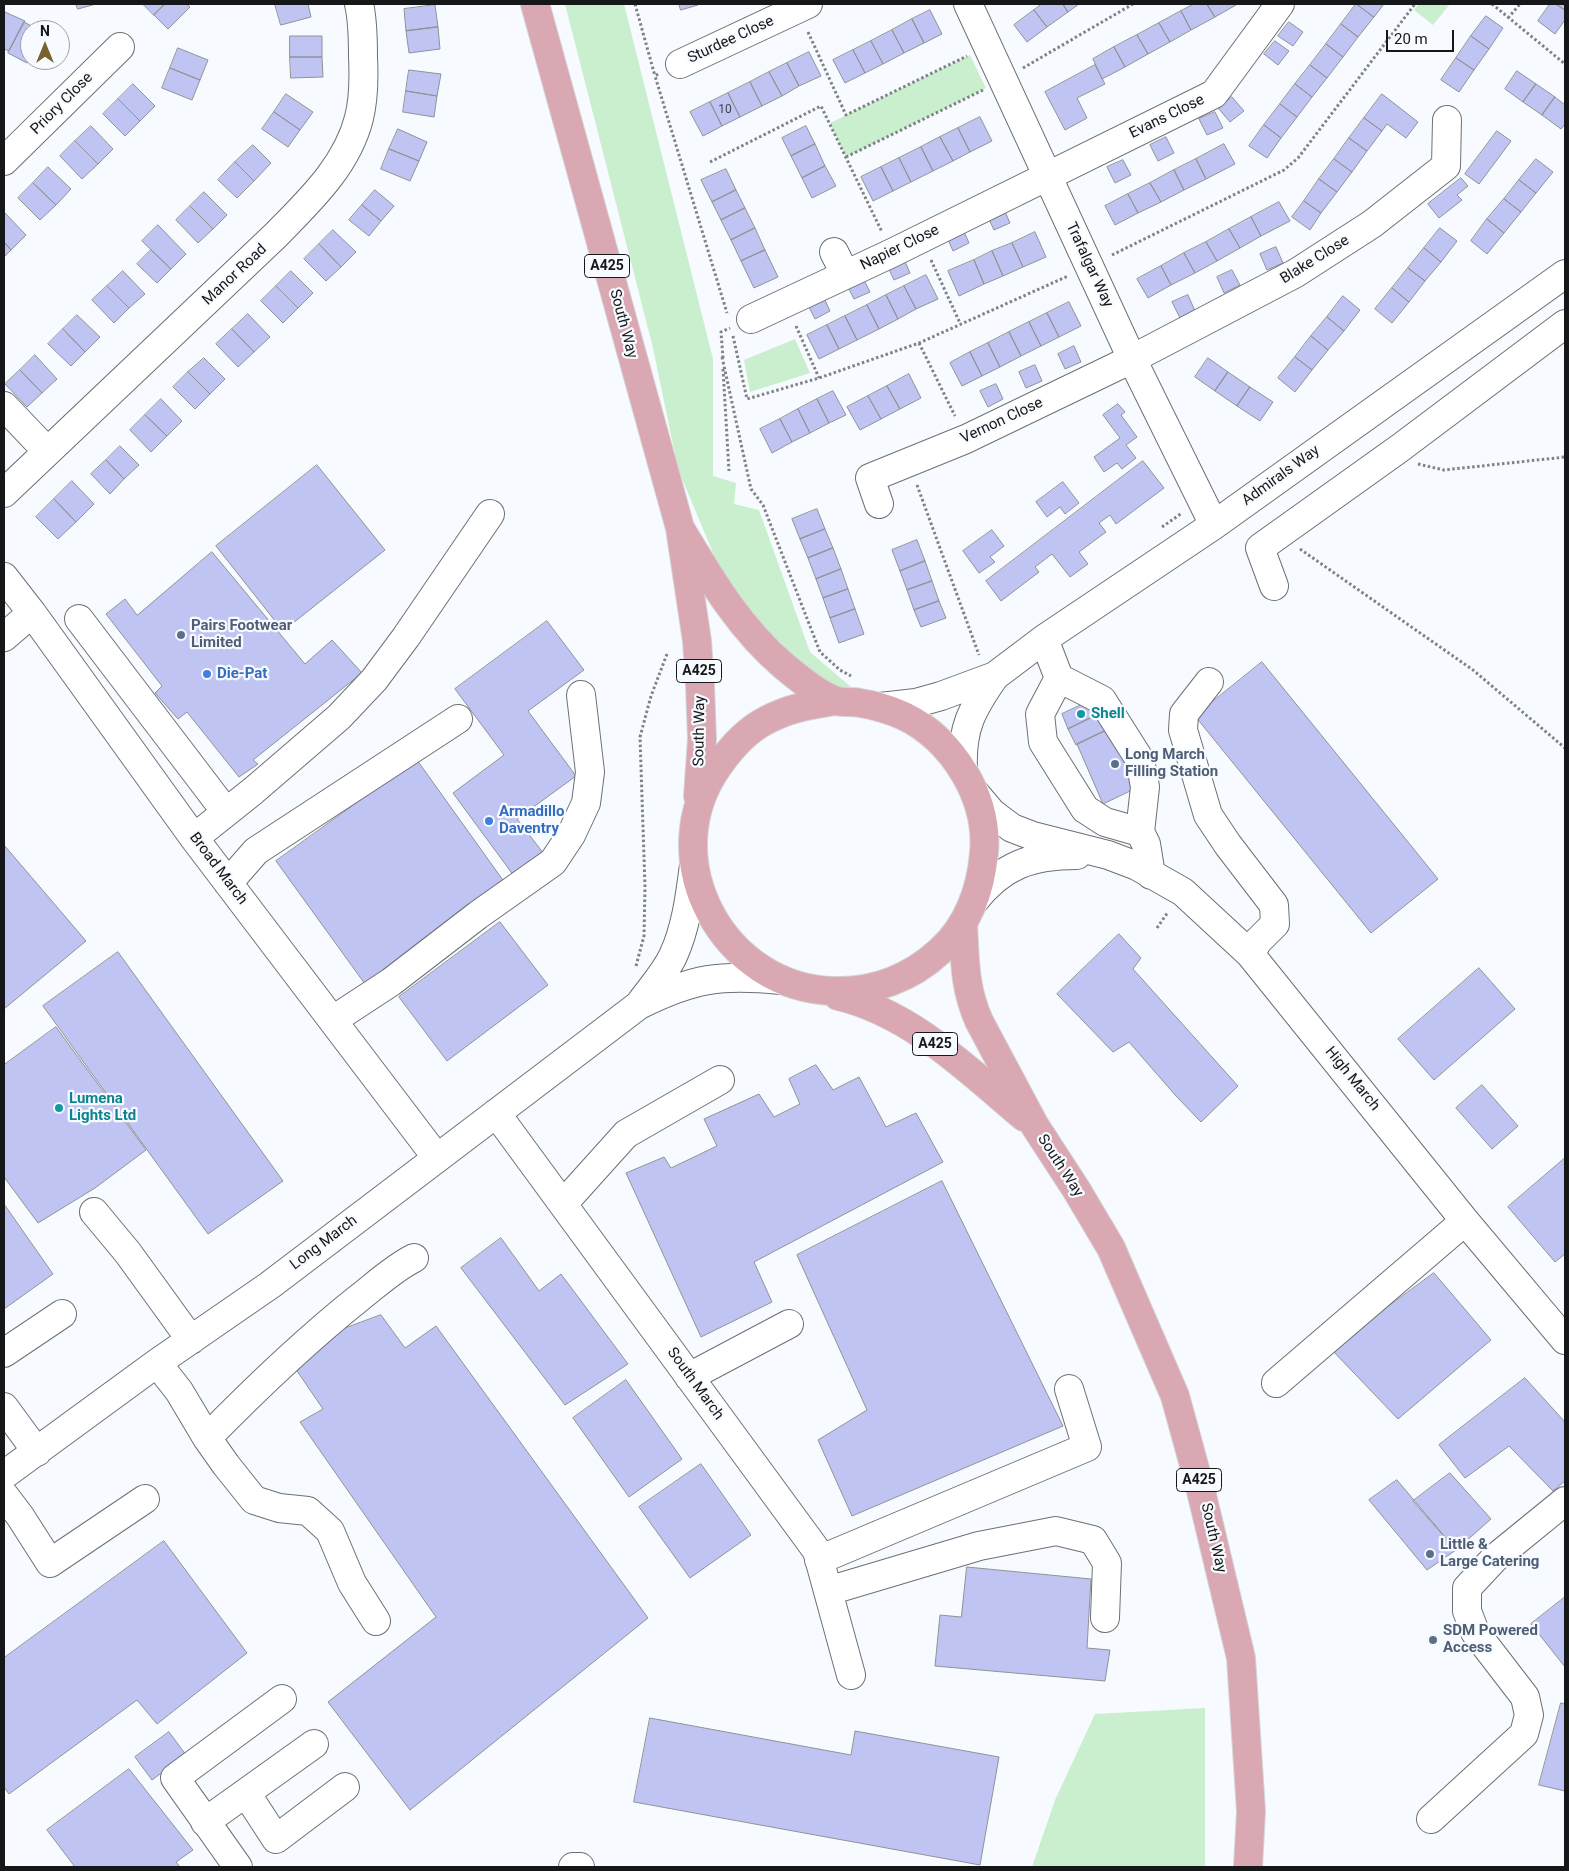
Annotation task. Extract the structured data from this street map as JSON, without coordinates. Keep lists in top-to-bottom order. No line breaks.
{"streets":{"main road":["A425","South Way"],"street":["Sturdee Close","Priory Close","Evans Close","Napier Close","Blake Close","Trafalgar Way","Manor Road","Vernon Close","Admirals Way","Broad March","High March","Long March","South March"]},"crossings":[["Evans Close","Napier Close"],["Evans Close","Trafalgar Way"],["Napier Close","Trafalgar Way"],["Blake Close","Trafalgar Way"],["Blake Close","Vernon Close"],["Trafalgar Way","Vernon Close"],["Trafalgar Way","Admirals Way"],["South Way","High March"],["Broad March","Long March"],["Long March","South March"]],"places":["Pairs Footwear Limited","Die-Pat","Shell","Long March Filling Station","Armadillo Daventry","Lumena Lights Ltd","Little & Large Catering","SDM Powered Access"],"house_numbers":["10"],"scale_bar":"20 m","north":"top"}
